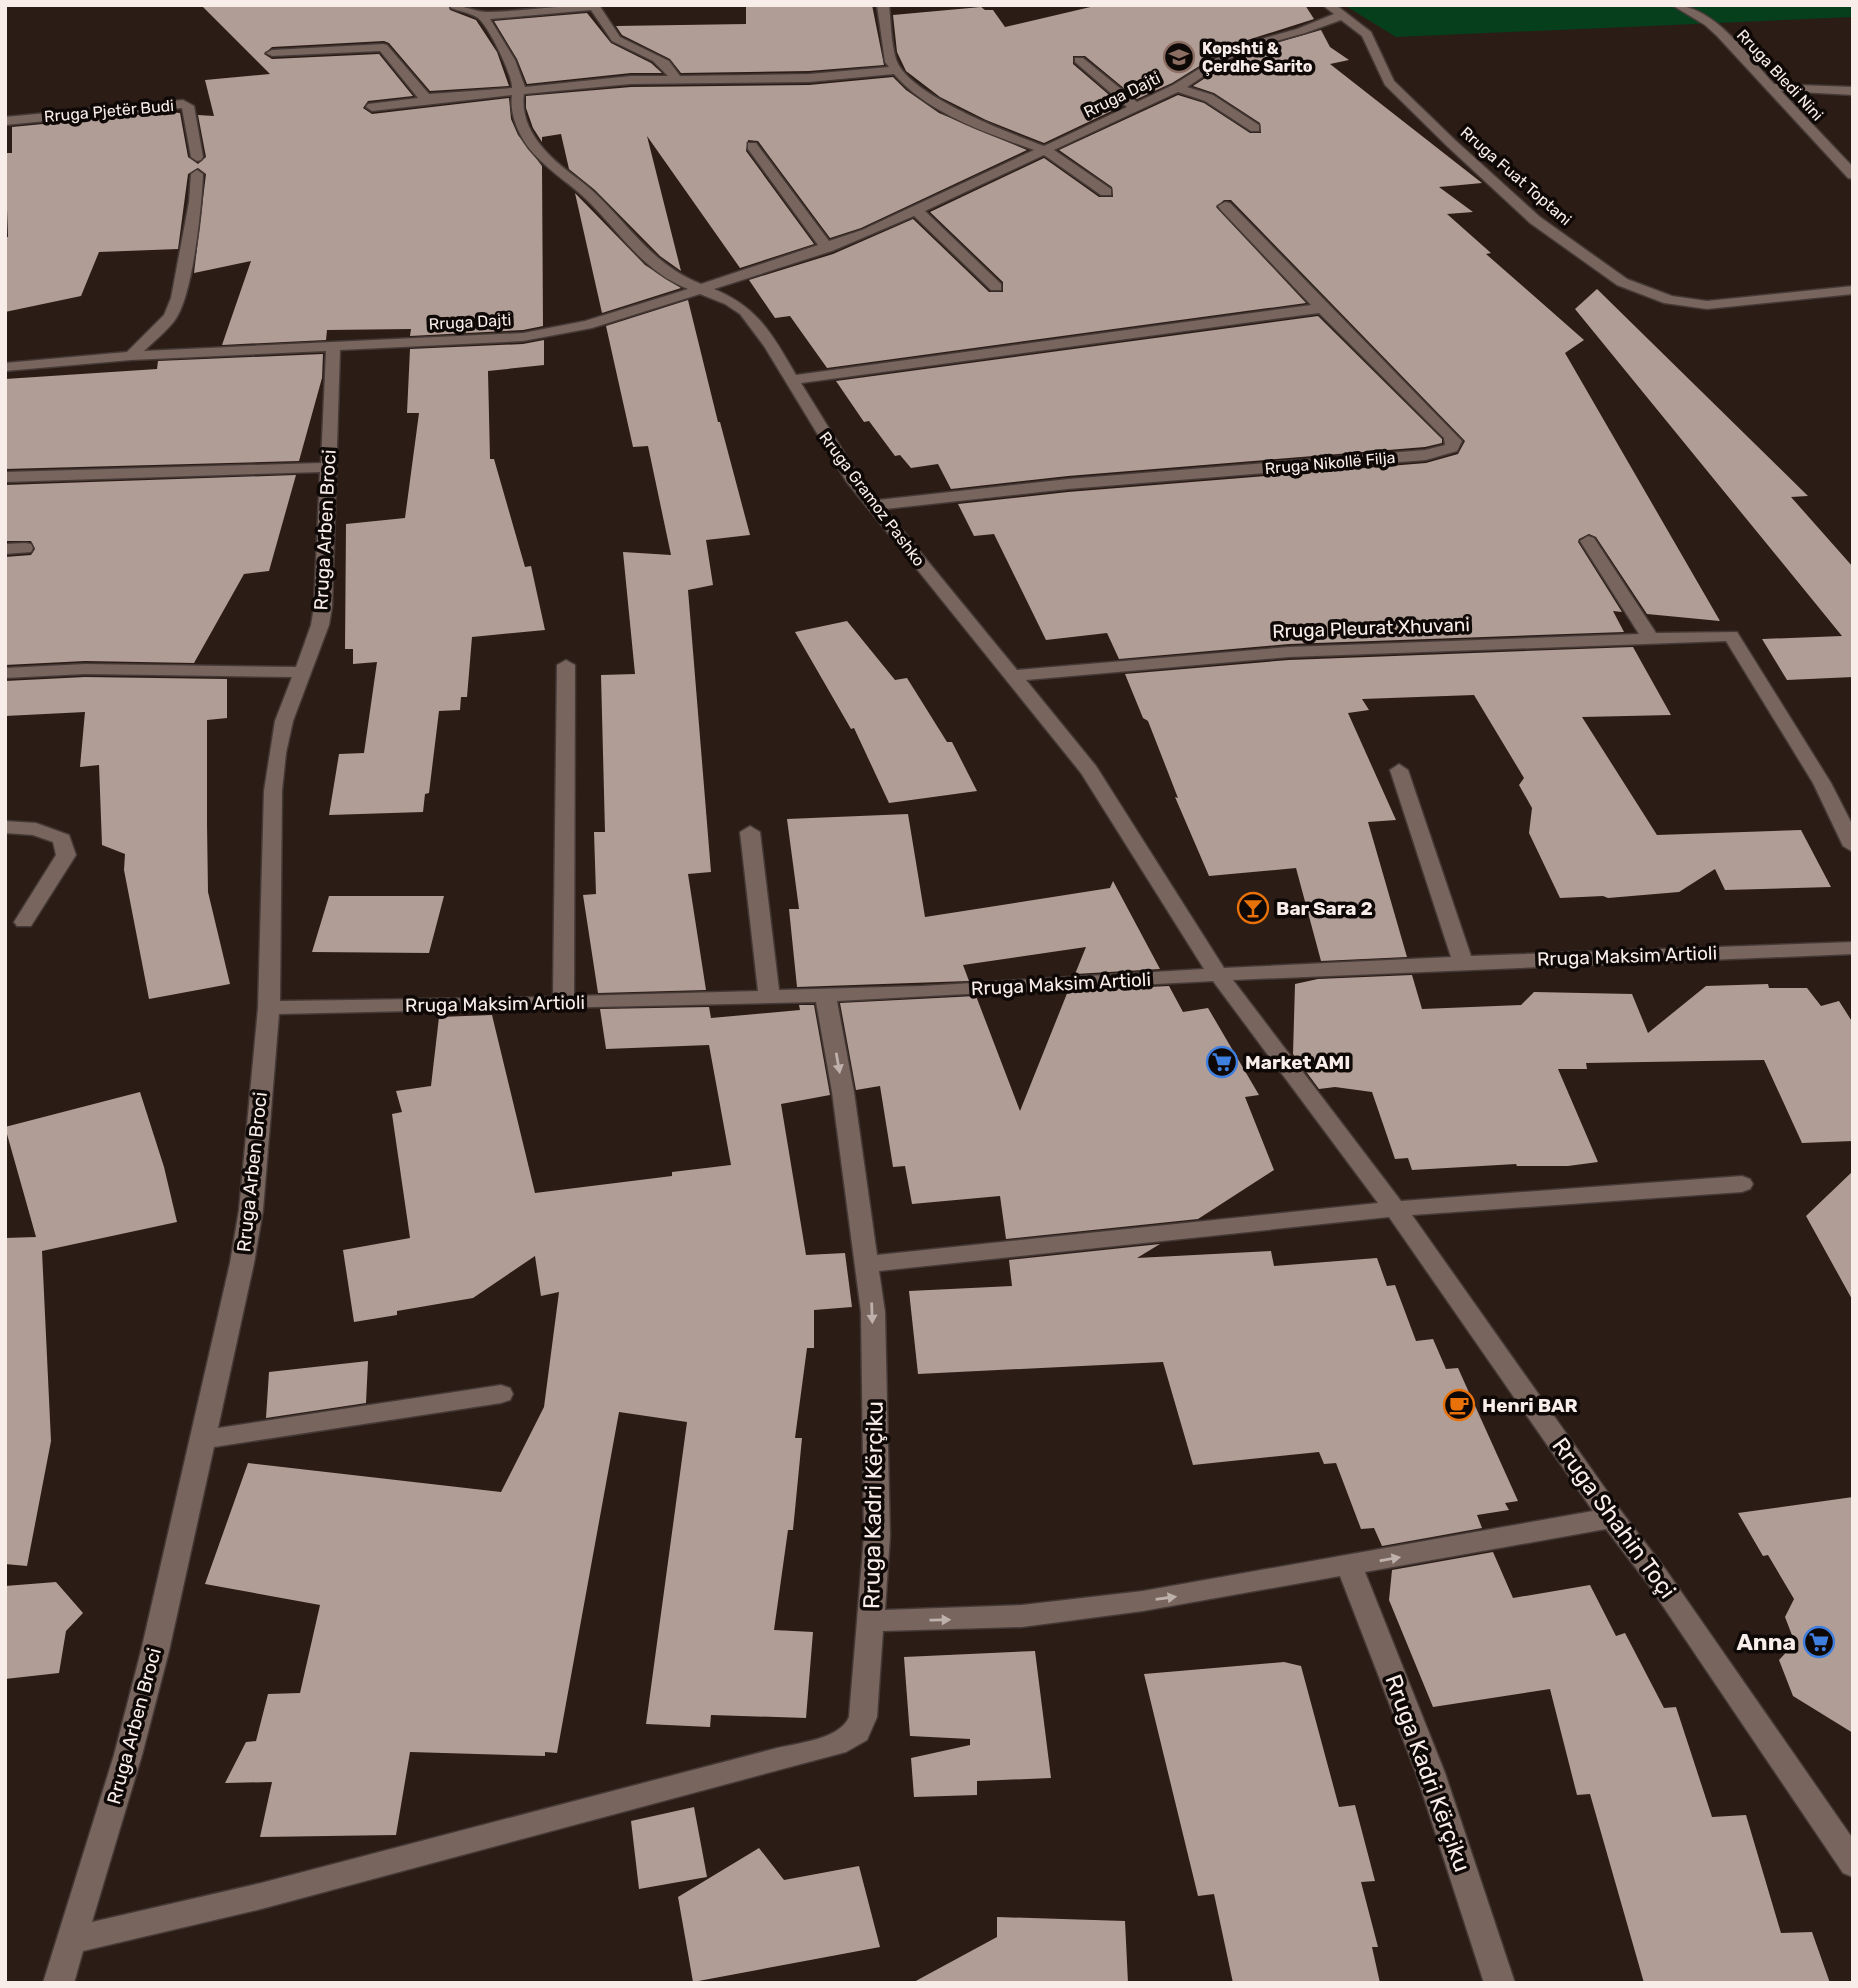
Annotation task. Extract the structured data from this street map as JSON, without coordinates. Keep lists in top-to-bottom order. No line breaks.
{"streets":{"street":["Rruga Bledi Nini","Rruga Dajti","Rruga Pjetër Budi","Rruga Fuat Toptani","Rruga Nikollë Filja","Rruga Gramoz Pashko","Rruga Arben Broci","Rruga Pleurat Xhuvani","Rruga Maksim Artioli","Rruga Kadri Kërçiku","Rruga Shahin Toçi"]},"crossings":[["Rruga Dajti","Rruga Fuat Toptani"],["Rruga Dajti","Rruga Gramoz Pashko"],["Rruga Dajti","Rruga Arben Broci"],["Rruga Nikollë Filja","Rruga Gramoz Pashko"],["Rruga Gramoz Pashko","Rruga Pleurat Xhuvani"],["Rruga Gramoz Pashko","Rruga Maksim Artioli"],["Rruga Gramoz Pashko","Rruga Shahin Toçi"],["Rruga Arben Broci","Rruga Maksim Artioli"],["Rruga Maksim Artioli","Rruga Kadri Kërçiku"],["Rruga Maksim Artioli","Rruga Shahin Toçi"],["Rruga Kadri Kërçiku","Rruga Shahin Toçi"]],"places":{"school or university":["Kopshti & Çerdhe Sarito"],"bar":["Bar Sara 2"],"supermarket":["Market AMI","Anna"],"cafe":["Henri BAR"]}}
